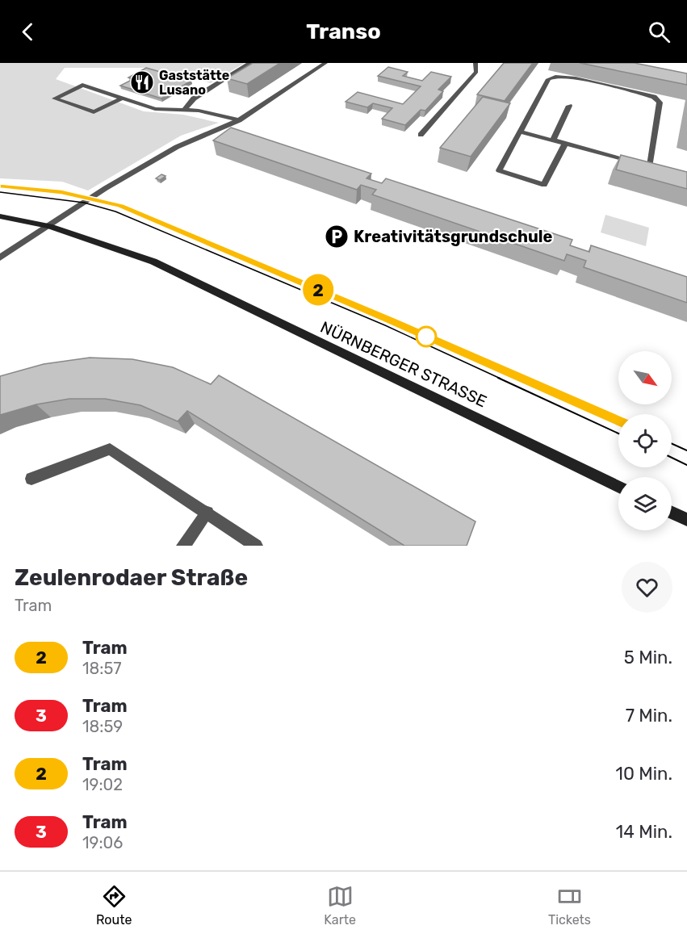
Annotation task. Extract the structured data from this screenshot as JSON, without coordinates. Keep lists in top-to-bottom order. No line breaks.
{"streets":{"main road":["NÜRNBERGER STRASSE"]},"places":{"restaurant":["Gaststätte Lusano"],"parking":["Kreativitätsgrundschule"]},"lines":["tram line 2"],"north":"bottom right","page":{"header":"Transo","on_map":"2","heading":["Zeulenrodaer Straße","Tram"],"list":[{"mark":"2","name":"Tram","note":"18:57","value":"5 Min."},{"mark":"3","name":"Tram","note":"18:59","value":"7 Min."},{"mark":"2","name":"Tram","note":"19:02","value":"10 Min."},{"mark":"3","name":"Tram","note":"19:06","value":"14 Min."}],"tabs":["Route","Karte","Tickets"]}}
